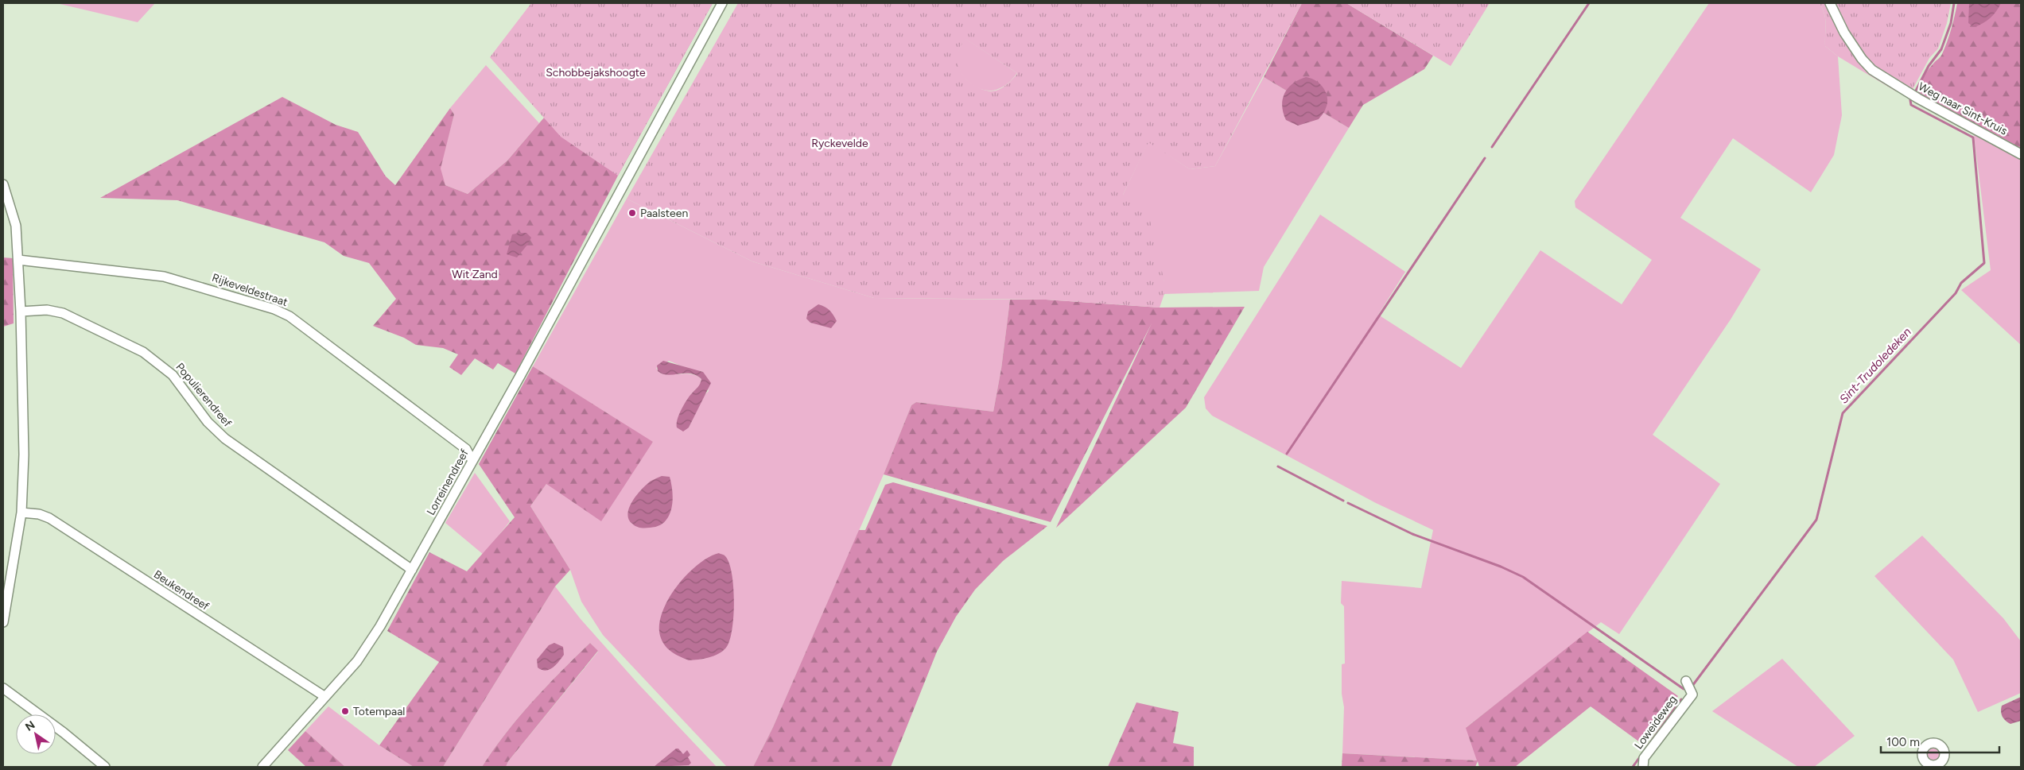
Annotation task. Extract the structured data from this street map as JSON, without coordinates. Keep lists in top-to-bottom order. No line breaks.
{"streets":{"street":["Weg naar Sint-Kruis","Rijkeveldestraat","Populierendreef","Lorreinendreef","Beukendreef","Loweideweg"]},"crossings":[["Rijkeveldestraat","Lorreinendreef"],["Populierendreef","Lorreinendreef"],["Lorreinendreef","Beukendreef"]],"water":["Sint-Trudoledeken"],"parks":["Schobbejakshoogte","Ryckevelde","Wit Zand"],"places":["Paalsteen","Totempaal"],"scale_bar":"100 m","north":"top left"}
